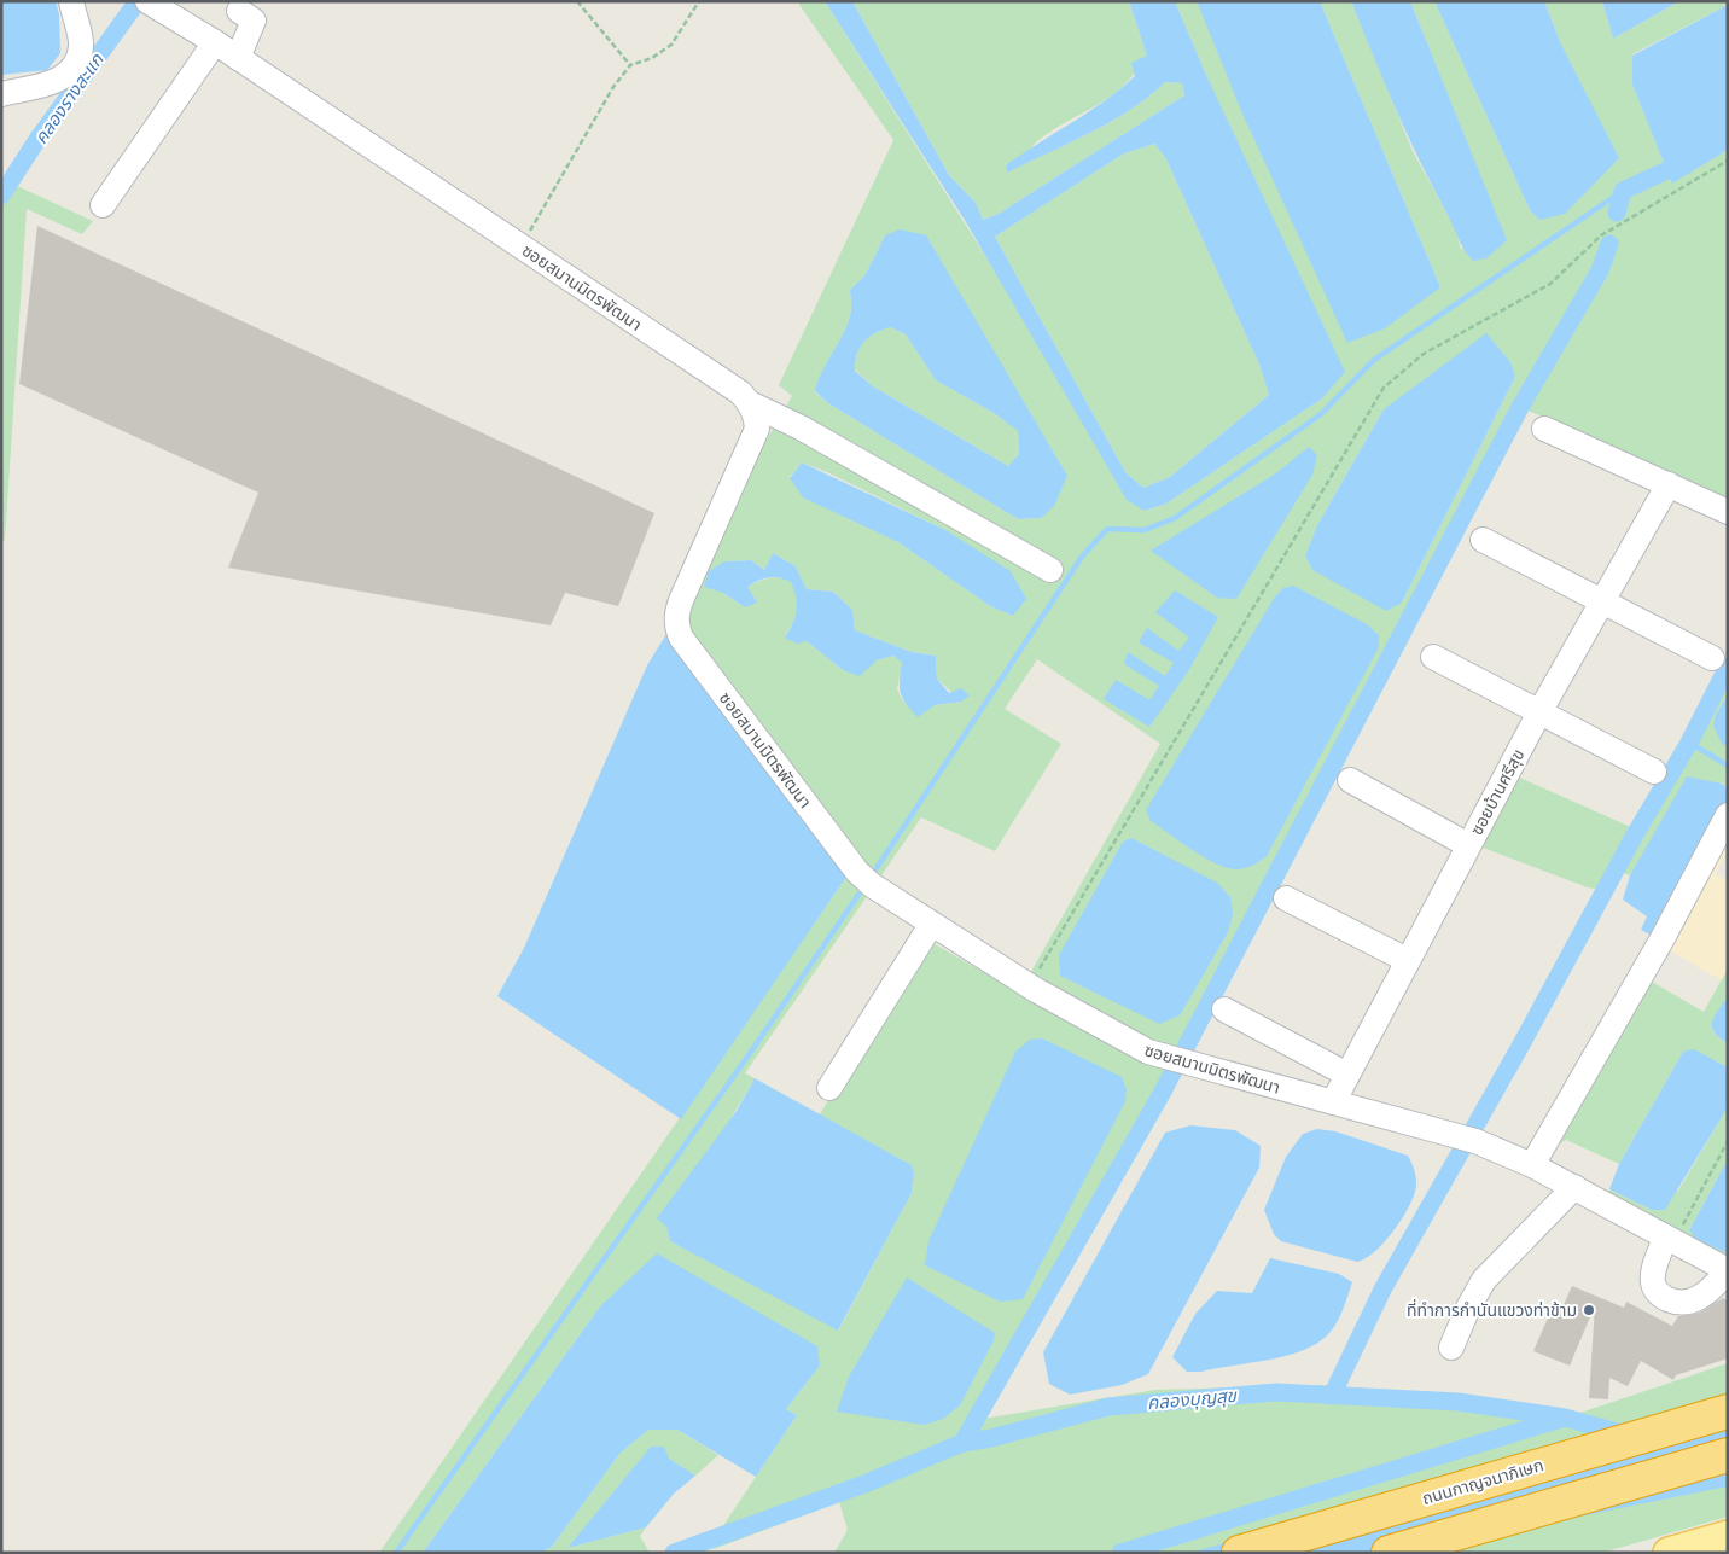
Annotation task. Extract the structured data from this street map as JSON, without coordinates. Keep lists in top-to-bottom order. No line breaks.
{"streets":{"highway":["ถนนกาญจนาภิเษก"],"street":["ซอยสมานมิตรพัฒนา","ซอยบ้านศรีสุข"]},"crossings":[["ซอยสมานมิตรพัฒนา","ซอยบ้านศรีสุข"]],"water":["คลองรางสะแก","คลองบุญสุข"],"places":["ที่ทำการกำนันแขวงท่าข้าม"]}
